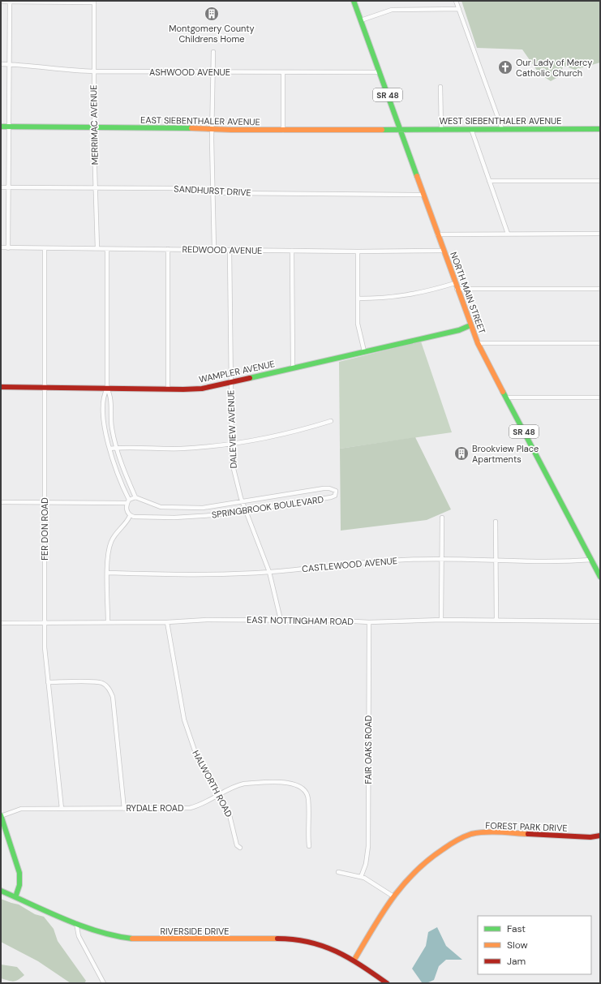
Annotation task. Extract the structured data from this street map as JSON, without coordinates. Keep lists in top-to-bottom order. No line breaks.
{"streets":{"main road":["SR 48","EAST SIEBENTHALER AVENUE","WEST SIEBENTHALER AVENUE","NORTH MAIN STREET","WAMPLER AVENUE","FOREST PARK DRIVE","RIVERSIDE DRIVE"],"street":["ASHWOOD AVENUE","MERRIMAC AVENUE","SANDHURST DRIVE","REDWOOD AVENUE","DALEVIEW AVENUE","SPRINGBROOK BOULEVARD","FER DON ROAD","CASTLEWOOD AVENUE","EAST NOTTINGHAM ROAD","FAIR OAKS ROAD","HALWORTH ROAD","RYDALE ROAD"]},"crossings":[["ASHWOOD AVENUE","MERRIMAC AVENUE"],["ASHWOOD AVENUE","NORTH MAIN STREET"],["EAST SIEBENTHALER AVENUE","WEST SIEBENTHALER AVENUE"],["EAST SIEBENTHALER AVENUE","MERRIMAC AVENUE"],["EAST SIEBENTHALER AVENUE","NORTH MAIN STREET"],["WEST SIEBENTHALER AVENUE","NORTH MAIN STREET"],["MERRIMAC AVENUE","SANDHURST DRIVE"],["MERRIMAC AVENUE","REDWOOD AVENUE"],["SANDHURST DRIVE","NORTH MAIN STREET"],["REDWOOD AVENUE","NORTH MAIN STREET"],["REDWOOD AVENUE","DALEVIEW AVENUE"],["REDWOOD AVENUE","FER DON ROAD"],["NORTH MAIN STREET","WAMPLER AVENUE"],["NORTH MAIN STREET","CASTLEWOOD AVENUE"],["WAMPLER AVENUE","DALEVIEW AVENUE"],["WAMPLER AVENUE","FER DON ROAD"],["DALEVIEW AVENUE","SPRINGBROOK BOULEVARD"],["DALEVIEW AVENUE","CASTLEWOOD AVENUE"],["DALEVIEW AVENUE","EAST NOTTINGHAM ROAD"],["FER DON ROAD","EAST NOTTINGHAM ROAD"],["FER DON ROAD","RYDALE ROAD"],["EAST NOTTINGHAM ROAD","FAIR OAKS ROAD"],["EAST NOTTINGHAM ROAD","HALWORTH ROAD"],["HALWORTH ROAD","RYDALE ROAD"],["FOREST PARK DRIVE","RIVERSIDE DRIVE"]],"places":{"building":["Montgomery County Childrens Home","Brookview Place Apartments"],"church":["Our Lady of Mercy Catholic Church"]},"legend":["Fast","Slow","Jam"]}
